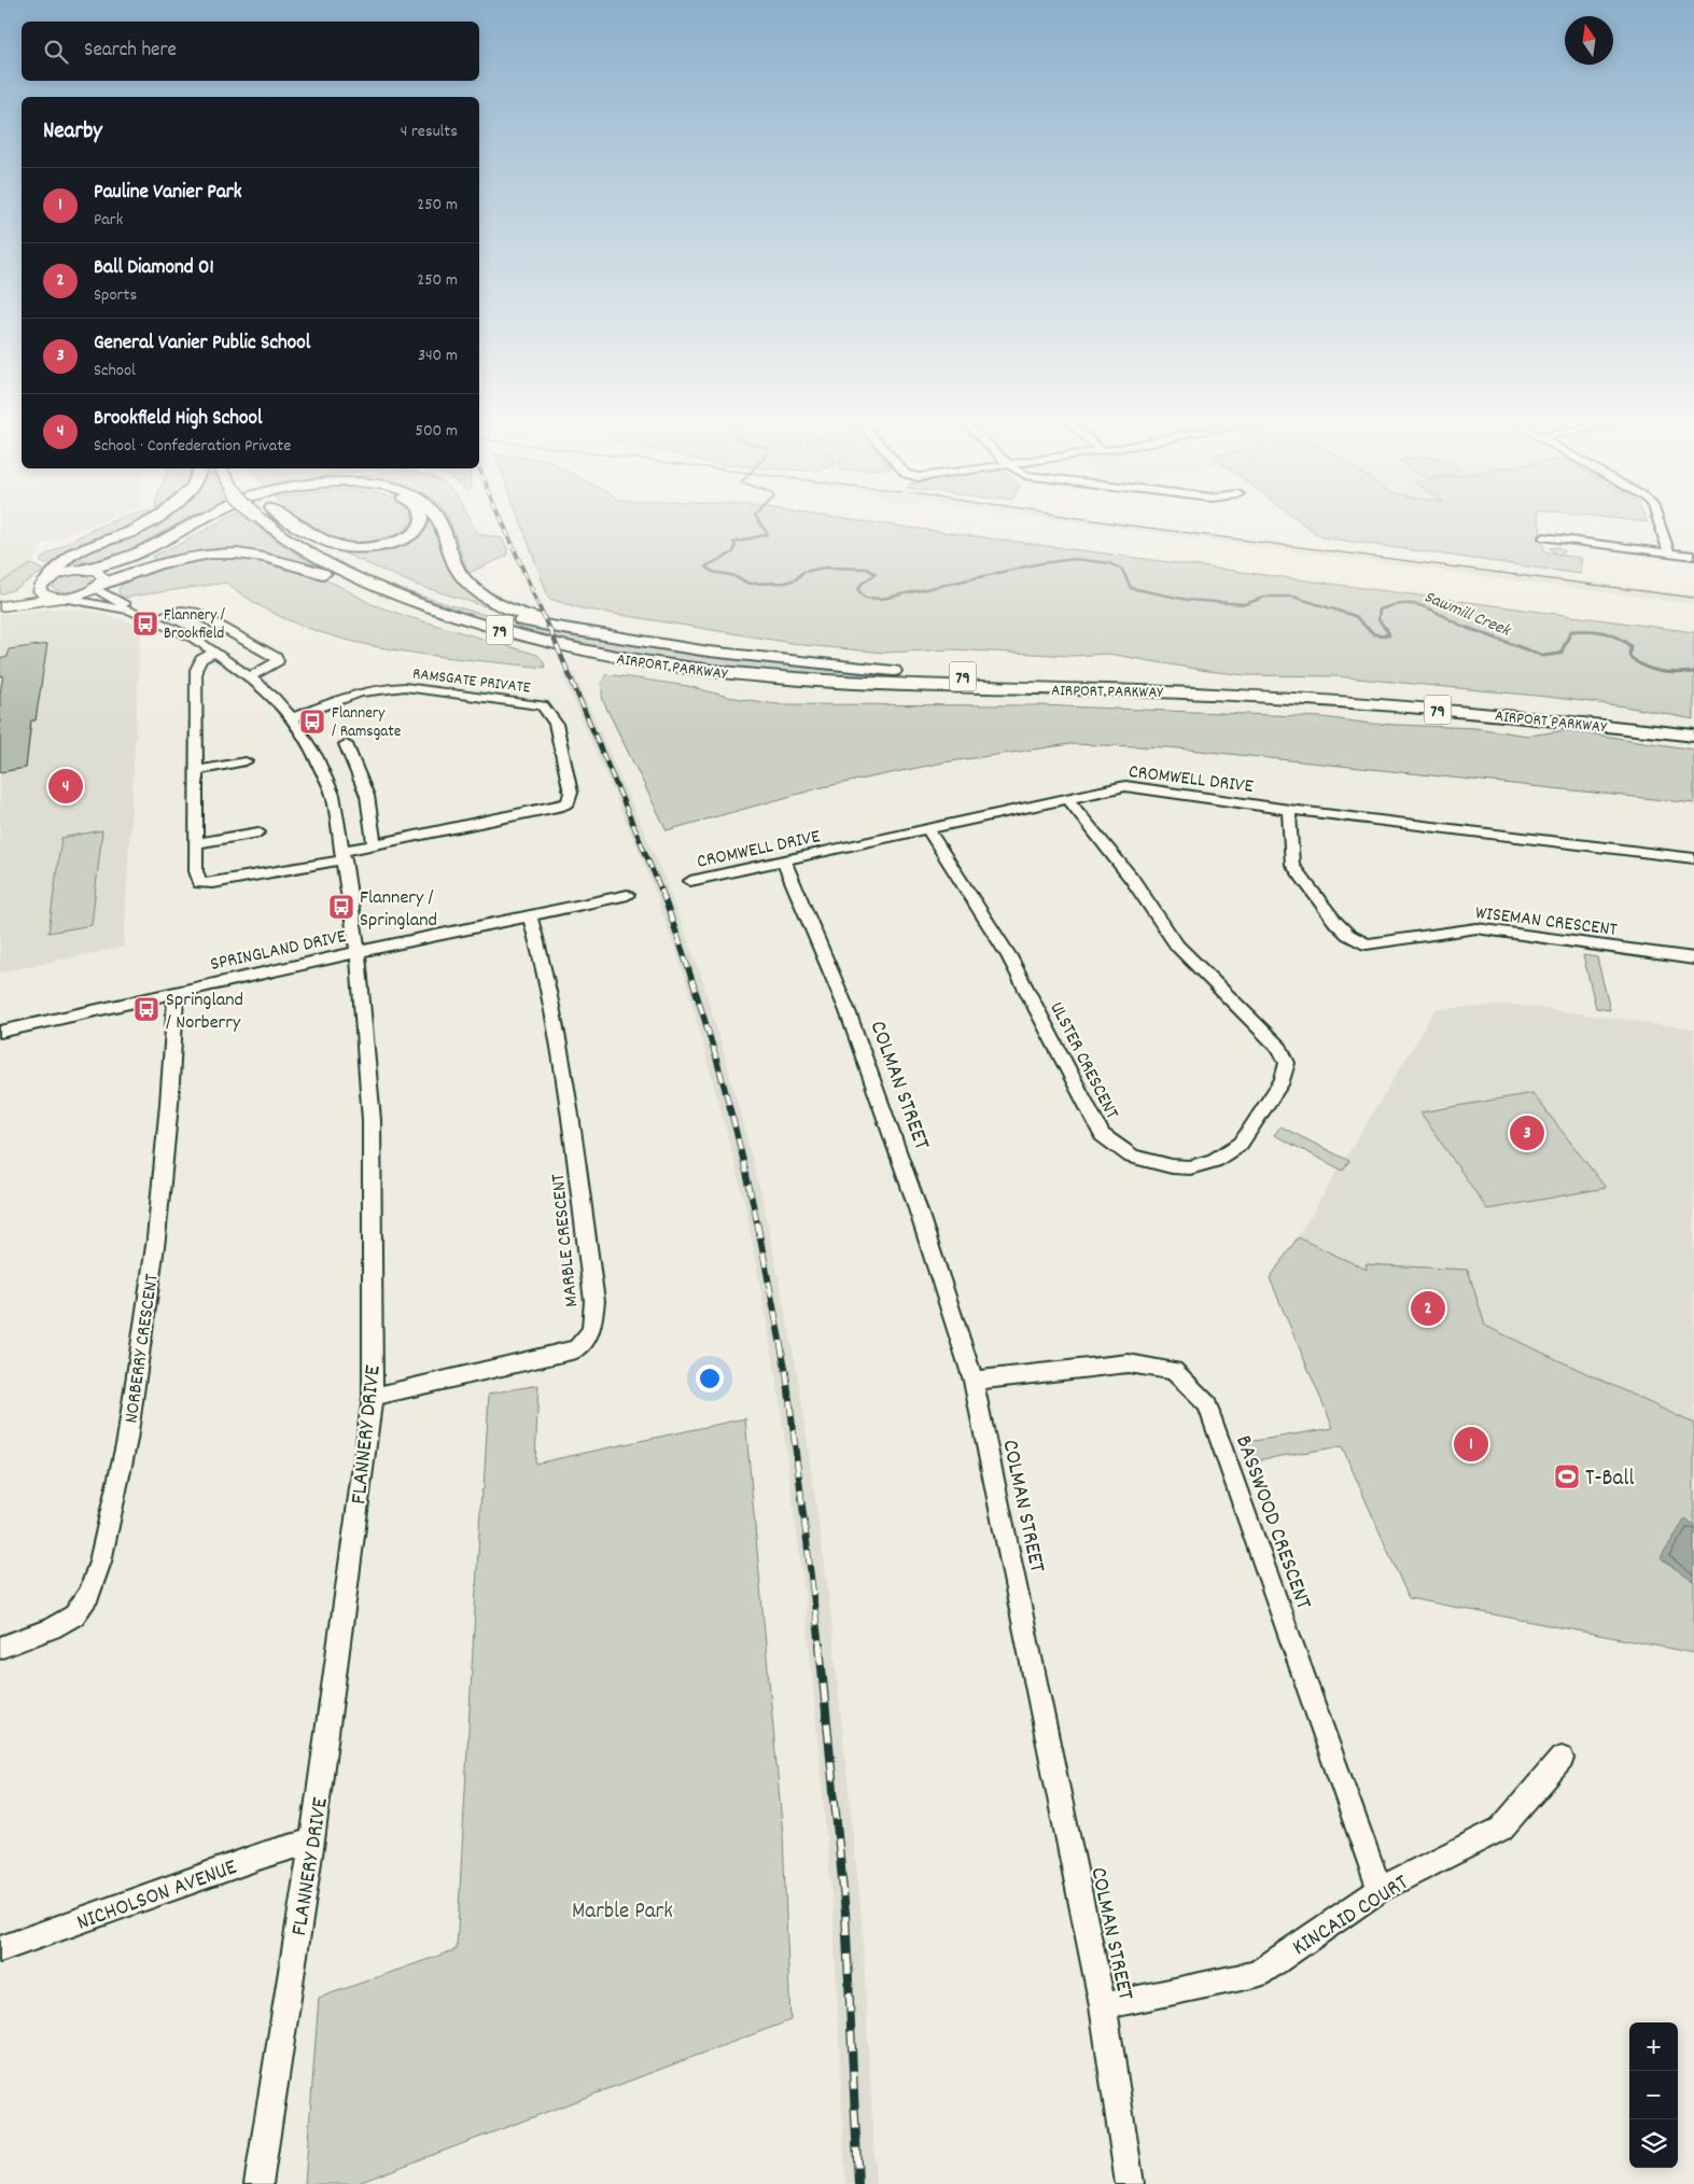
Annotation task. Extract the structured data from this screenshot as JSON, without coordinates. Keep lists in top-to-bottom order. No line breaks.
{"streets":{"highway":["79","AIRPORT PARKWAY"],"street":["RAMSGATE PRIVATE","CROMWELL DRIVE","WISEMAN CRESCENT","SPRINGLAND DRIVE","ULSTER CRESCENT","COLMAN STREET","MARBLE CRESCENT","NORBERRY CRESCENT","FLANNERY DRIVE","BASSWOOD CRESCENT","NICHOLSON AVENUE","KINCAID COURT"]},"crossings":[["RAMSGATE PRIVATE","FLANNERY DRIVE"],["CROMWELL DRIVE","WISEMAN CRESCENT"],["CROMWELL DRIVE","ULSTER CRESCENT"],["CROMWELL DRIVE","COLMAN STREET"],["SPRINGLAND DRIVE","MARBLE CRESCENT"],["SPRINGLAND DRIVE","NORBERRY CRESCENT"],["SPRINGLAND DRIVE","FLANNERY DRIVE"],["COLMAN STREET","BASSWOOD CRESCENT"],["COLMAN STREET","KINCAID COURT"],["MARBLE CRESCENT","FLANNERY DRIVE"],["FLANNERY DRIVE","NICHOLSON AVENUE"],["BASSWOOD CRESCENT","KINCAID COURT"]],"water":["Sawmill Creek"],"parks":["Marble Park"],"places":{"bus stop":["Flannery / Brookfield","Flannery / Ramsgate","Flannery / Springland","Springland / Norberry"],"sports":["T-Ball"]},"north":"top","page":{"search":"Search here","heading":["Nearby","4 results"],"list":[{"mark":"1","name":"Pauline Vanier Park","note":"Park","value":"250 m"},{"mark":"2","name":"Ball Diamond 01","note":"Sports","value":"250 m"},{"mark":"3","name":"General Vanier Public School","note":"School","value":"340 m"},{"mark":"4","name":"Brookfield High School","note":"School · Confederation Private","value":"500 m"}],"pins":["4","3","2","1"],"map_buttons":["+","−"]}}
